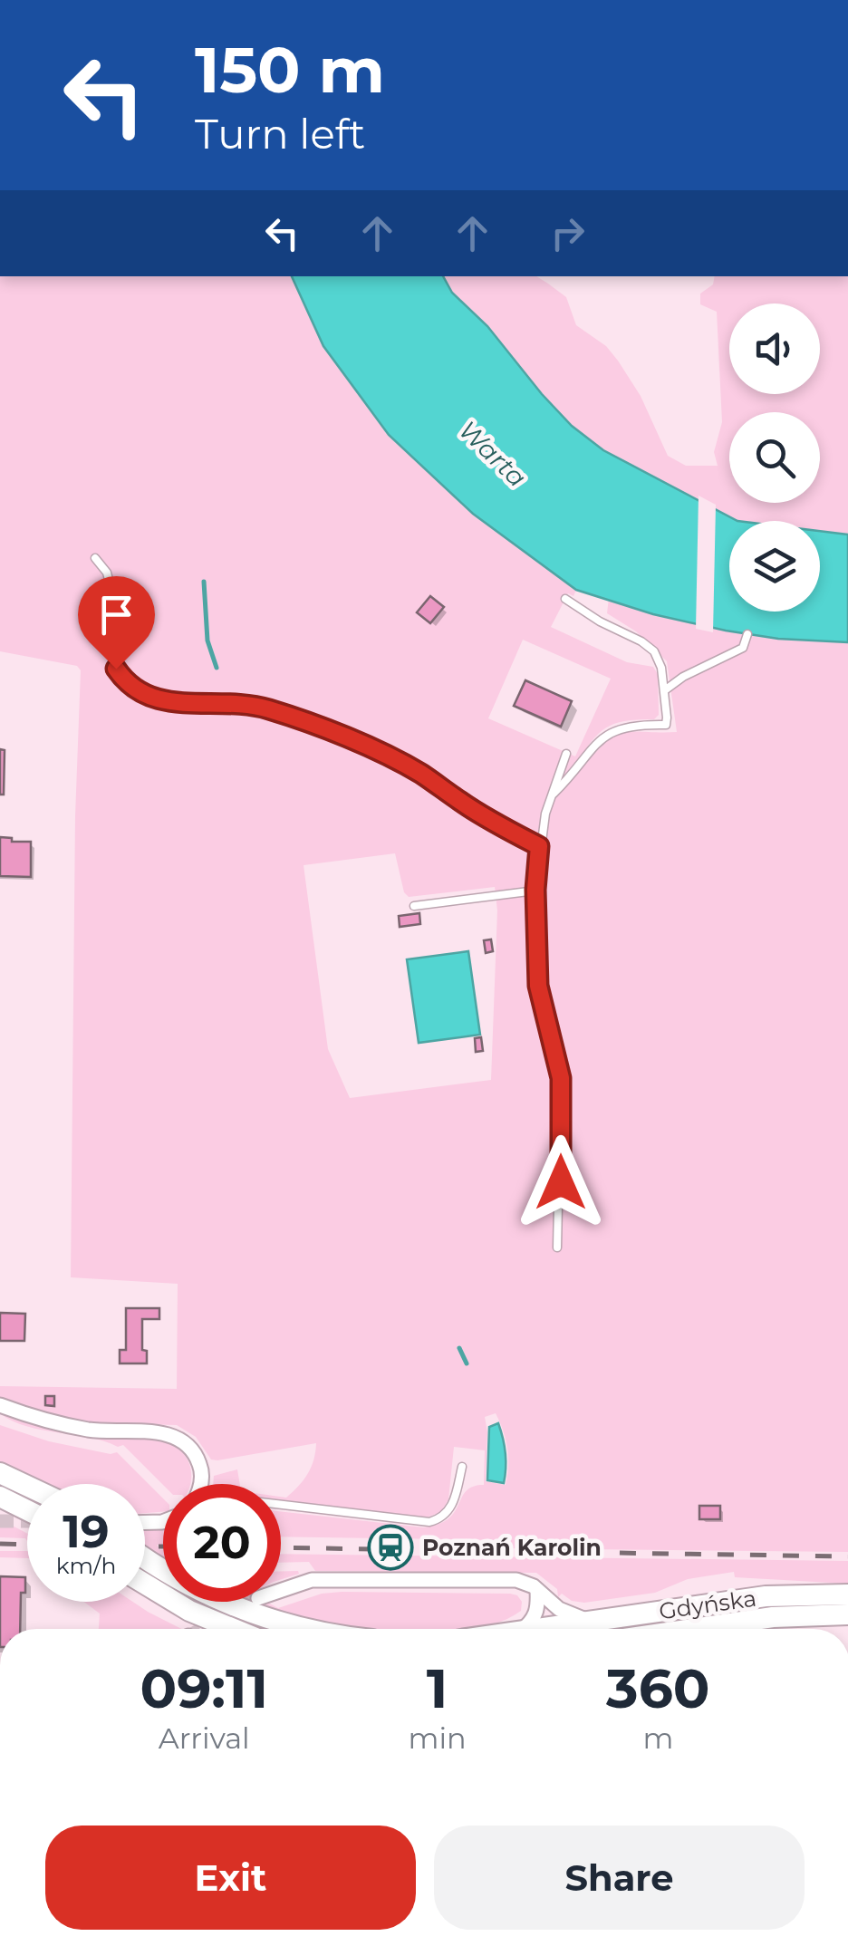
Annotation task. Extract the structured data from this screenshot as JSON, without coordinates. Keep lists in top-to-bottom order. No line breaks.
{"streets":{"main road":["Gdyńska"]},"water":["Warta"],"places":{"station":["Poznań Karolin"]},"page":{"turn":["150 m","Turn left"],"speed":"19 km/h","limit":"20","eta":["09:11","Arrival","1","min","360","m"],"buttons":["Exit","Share"]}}
